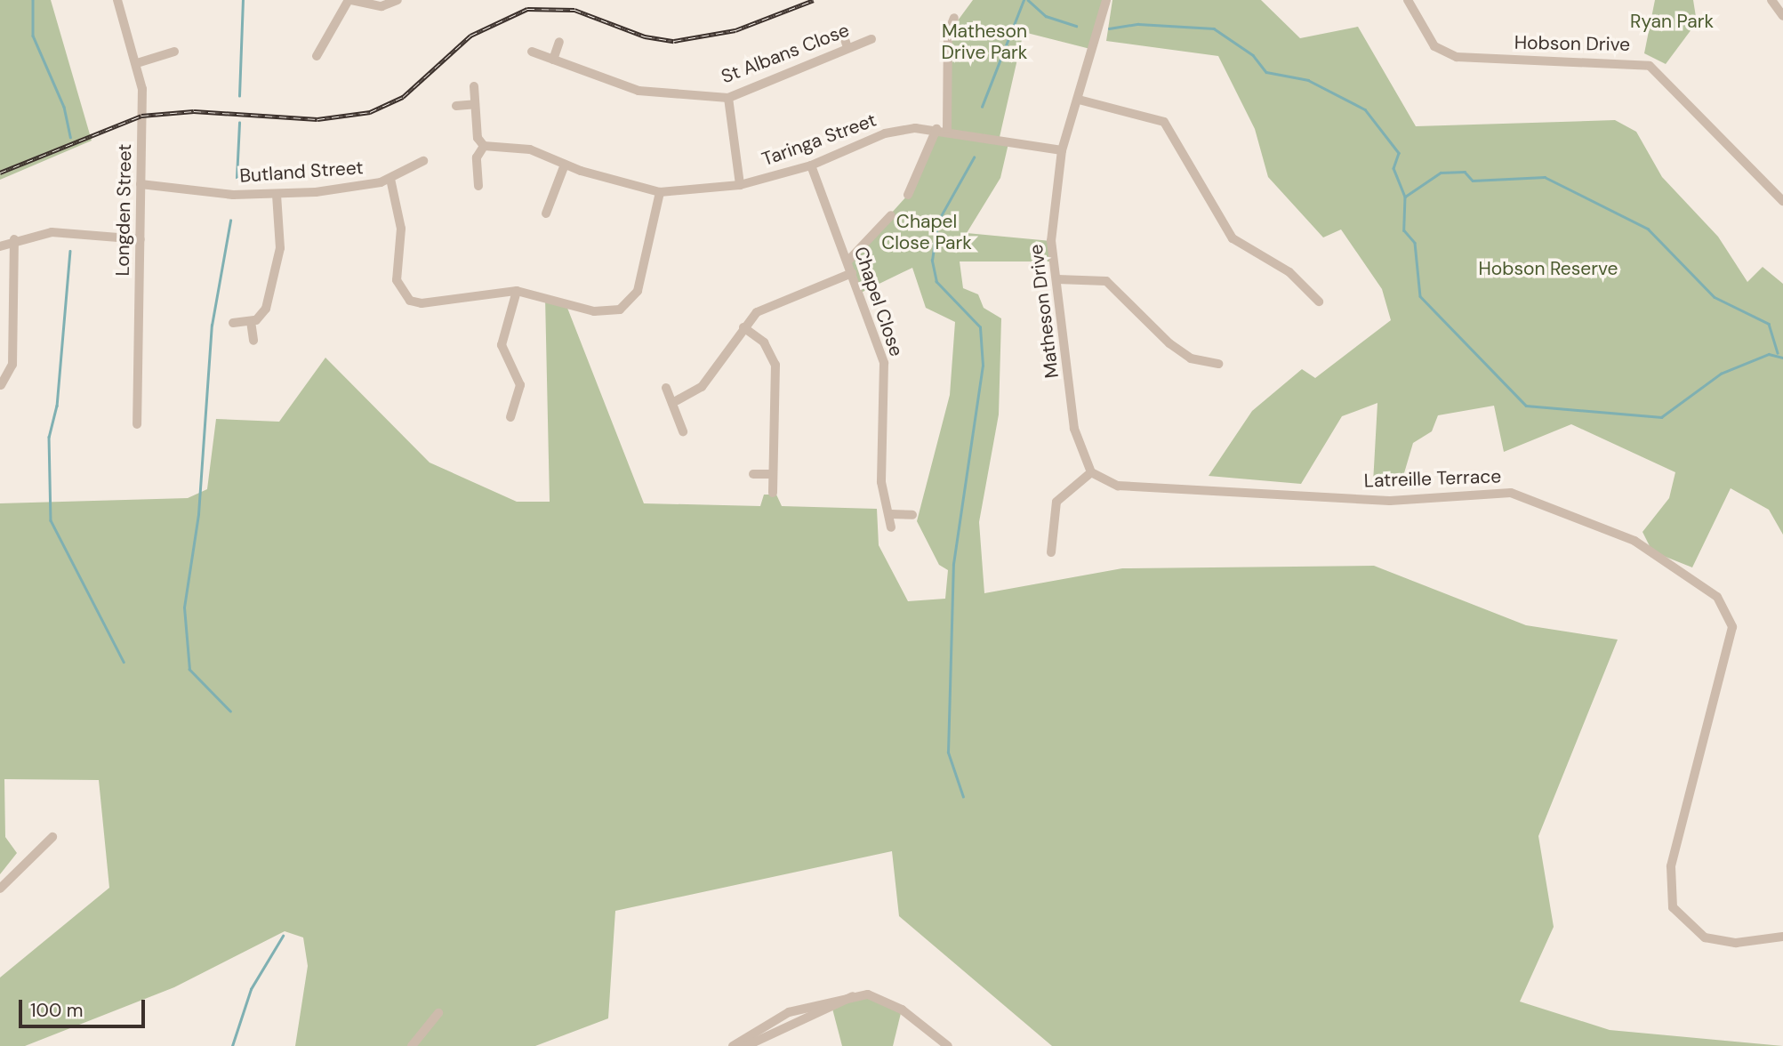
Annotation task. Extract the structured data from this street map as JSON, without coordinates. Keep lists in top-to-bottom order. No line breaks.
{"streets":{"street":["Hobson Drive","St Albans Close","Taringa Street","Butland Street","Longden Street","Chapel Close","Matheson Drive","Latreille Terrace"]},"crossings":[["Taringa Street","Chapel Close"],["Taringa Street","Matheson Drive"],["Butland Street","Longden Street"],["Matheson Drive","Latreille Terrace"]],"parks":["Ryan Park","Matheson Drive Park","Chapel Close Park","Hobson Reserve"],"scale_bar":"100 m"}
